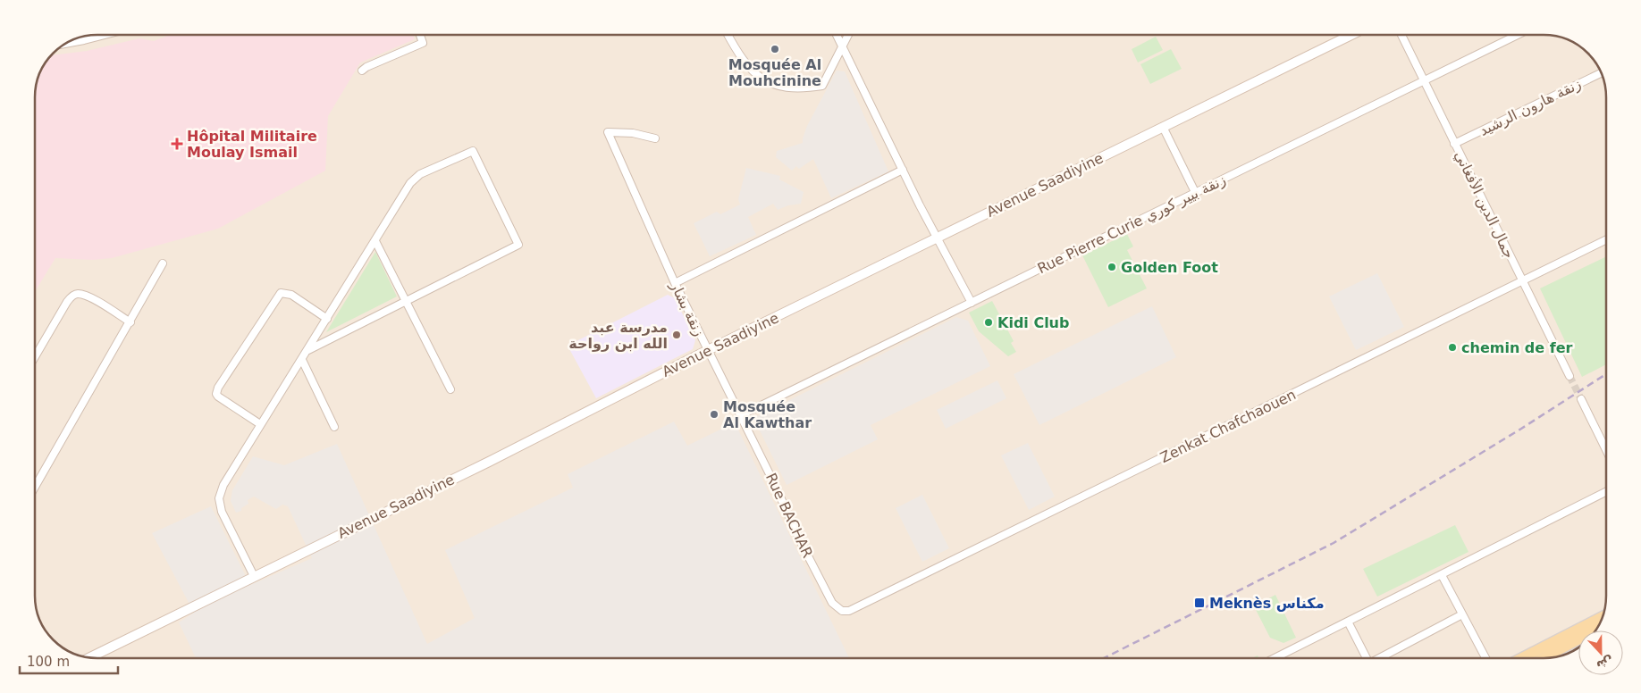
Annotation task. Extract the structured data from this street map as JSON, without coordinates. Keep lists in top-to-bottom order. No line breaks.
{"streets":{"main road":["Avenue Saadiyine"],"street":["زنقة هارون الرشيد","جمال الدين الأفغاني","Rue Pierre Curie زنقة بيير كوري","زنقة بشار","Zenkat Chafchaouen","Rue BACHAR"]},"crossings":[["زنقة هارون الرشيد","جمال الدين الأفغاني"],["Avenue Saadiyine","زنقة بشار"],["جمال الدين الأفغاني","Rue Pierre Curie زنقة بيير كوري"],["جمال الدين الأفغاني","Zenkat Chafchaouen"],["Rue Pierre Curie زنقة بيير كوري","زنقة بشار"],["Rue Pierre Curie زنقة بيير كوري","Rue BACHAR"],["زنقة بشار","Rue BACHAR"],["Zenkat Chafchaouen","Rue BACHAR"]],"places":{"other":["Mosquée Al Mouhcinine","Golden Foot","Kidi Club","مدرسة عبد الله ابن رواحة","chemin de fer","Mosquée Al Kawthar"],"health":["Hôpital Militaire Moulay Ismail"],"transit":["Meknès مكناس"]},"scale_bar":"100 m","north":"bottom"}
